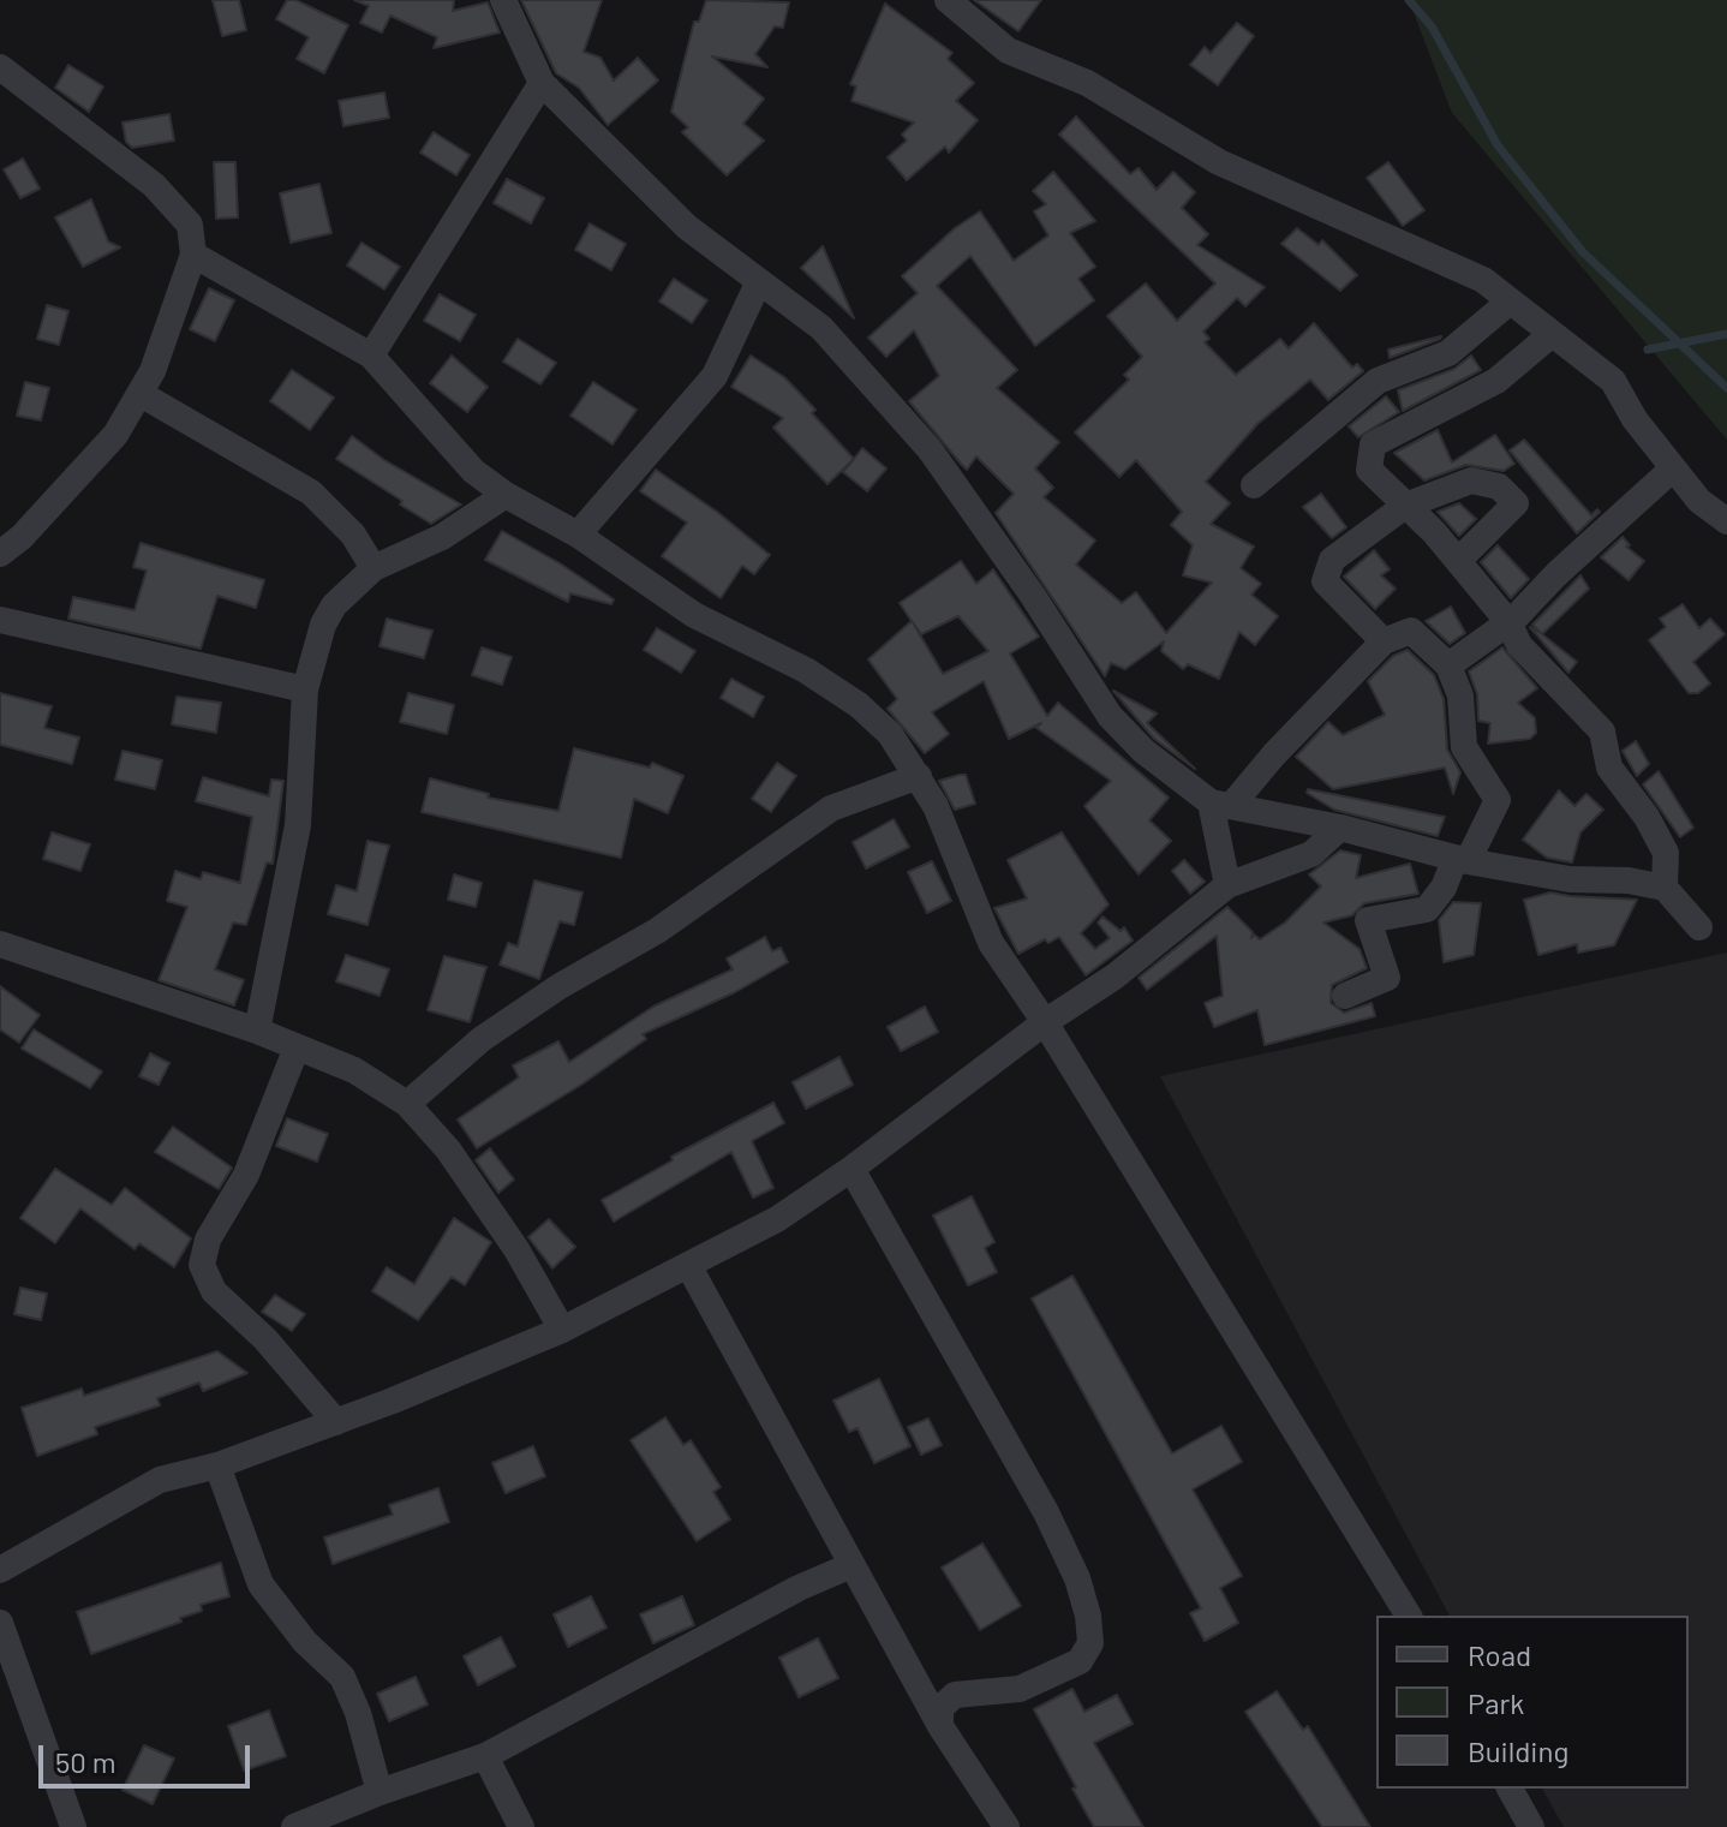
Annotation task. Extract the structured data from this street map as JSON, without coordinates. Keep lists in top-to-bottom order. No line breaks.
{"legend":["Road","Park","Building"],"scale_bar":"50 m"}
